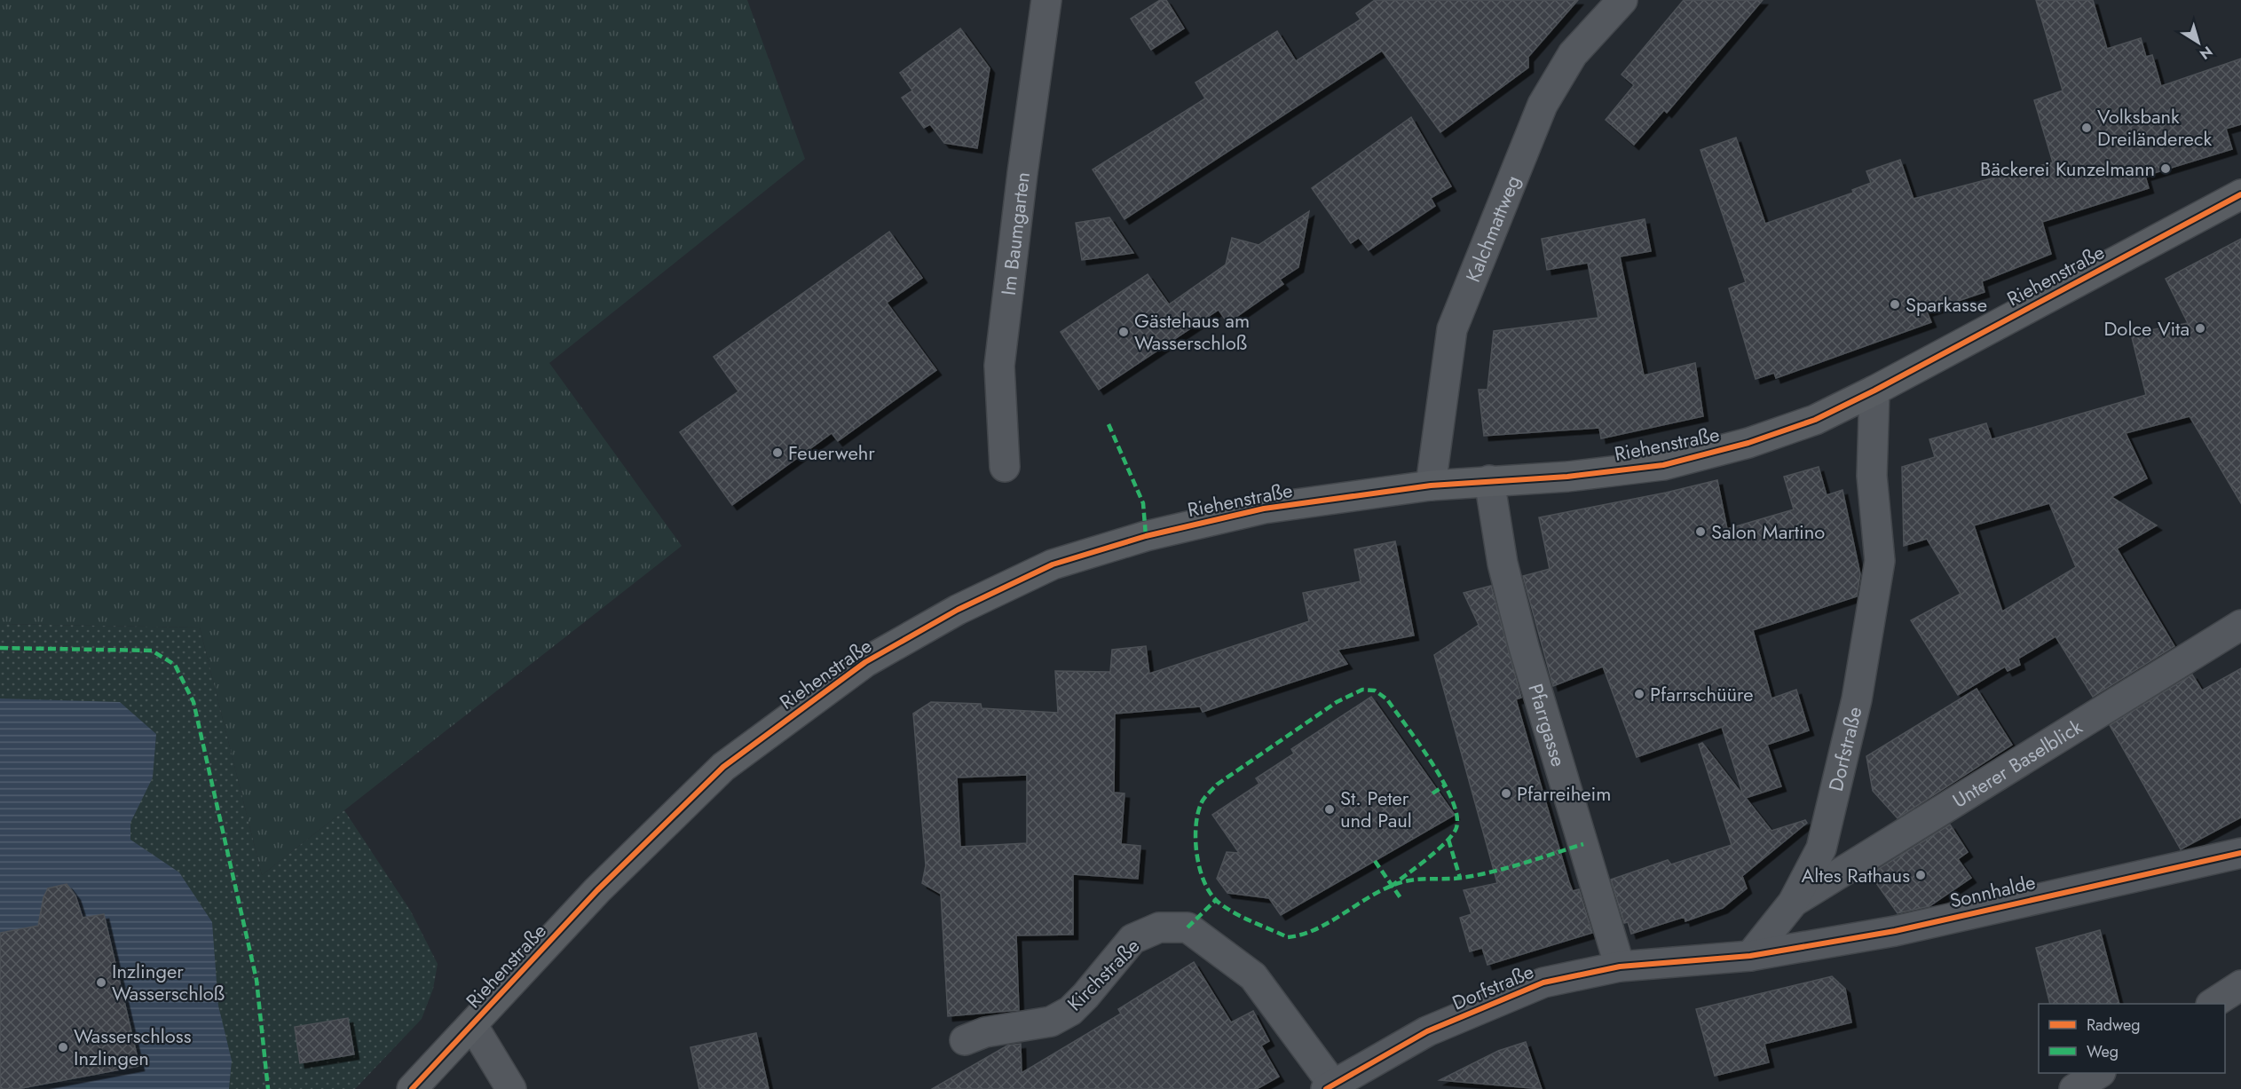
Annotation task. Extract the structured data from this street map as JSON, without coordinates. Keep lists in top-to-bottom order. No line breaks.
{"streets":{"street":["Kalchmattweg","Im Baumgarten","Riehenstraße","Pfarrgasse","Dorfstraße","Unterer Baselblick","Sonnhalde","Kirchstraße"]},"crossings":[["Kalchmattweg","Riehenstraße"],["Riehenstraße","Pfarrgasse"],["Riehenstraße","Dorfstraße"],["Pfarrgasse","Dorfstraße"],["Dorfstraße","Unterer Baselblick"],["Dorfstraße","Sonnhalde"],["Dorfstraße","Kirchstraße"]],"places":["Volksbank Dreiländereck","Bäckerei Kunzelmann","Sparkasse","Dolce Vita","Gästehaus am Wasserschloß","Feuerwehr","Salon Martino","Pfarrschüüre","Pfarreiheim","St. Peter und Paul","Altes Rathaus","Inzlinger Wasserschloß","Wasserschloss Inzlingen"],"legend":["Radweg","Weg"],"north":"bottom right"}
